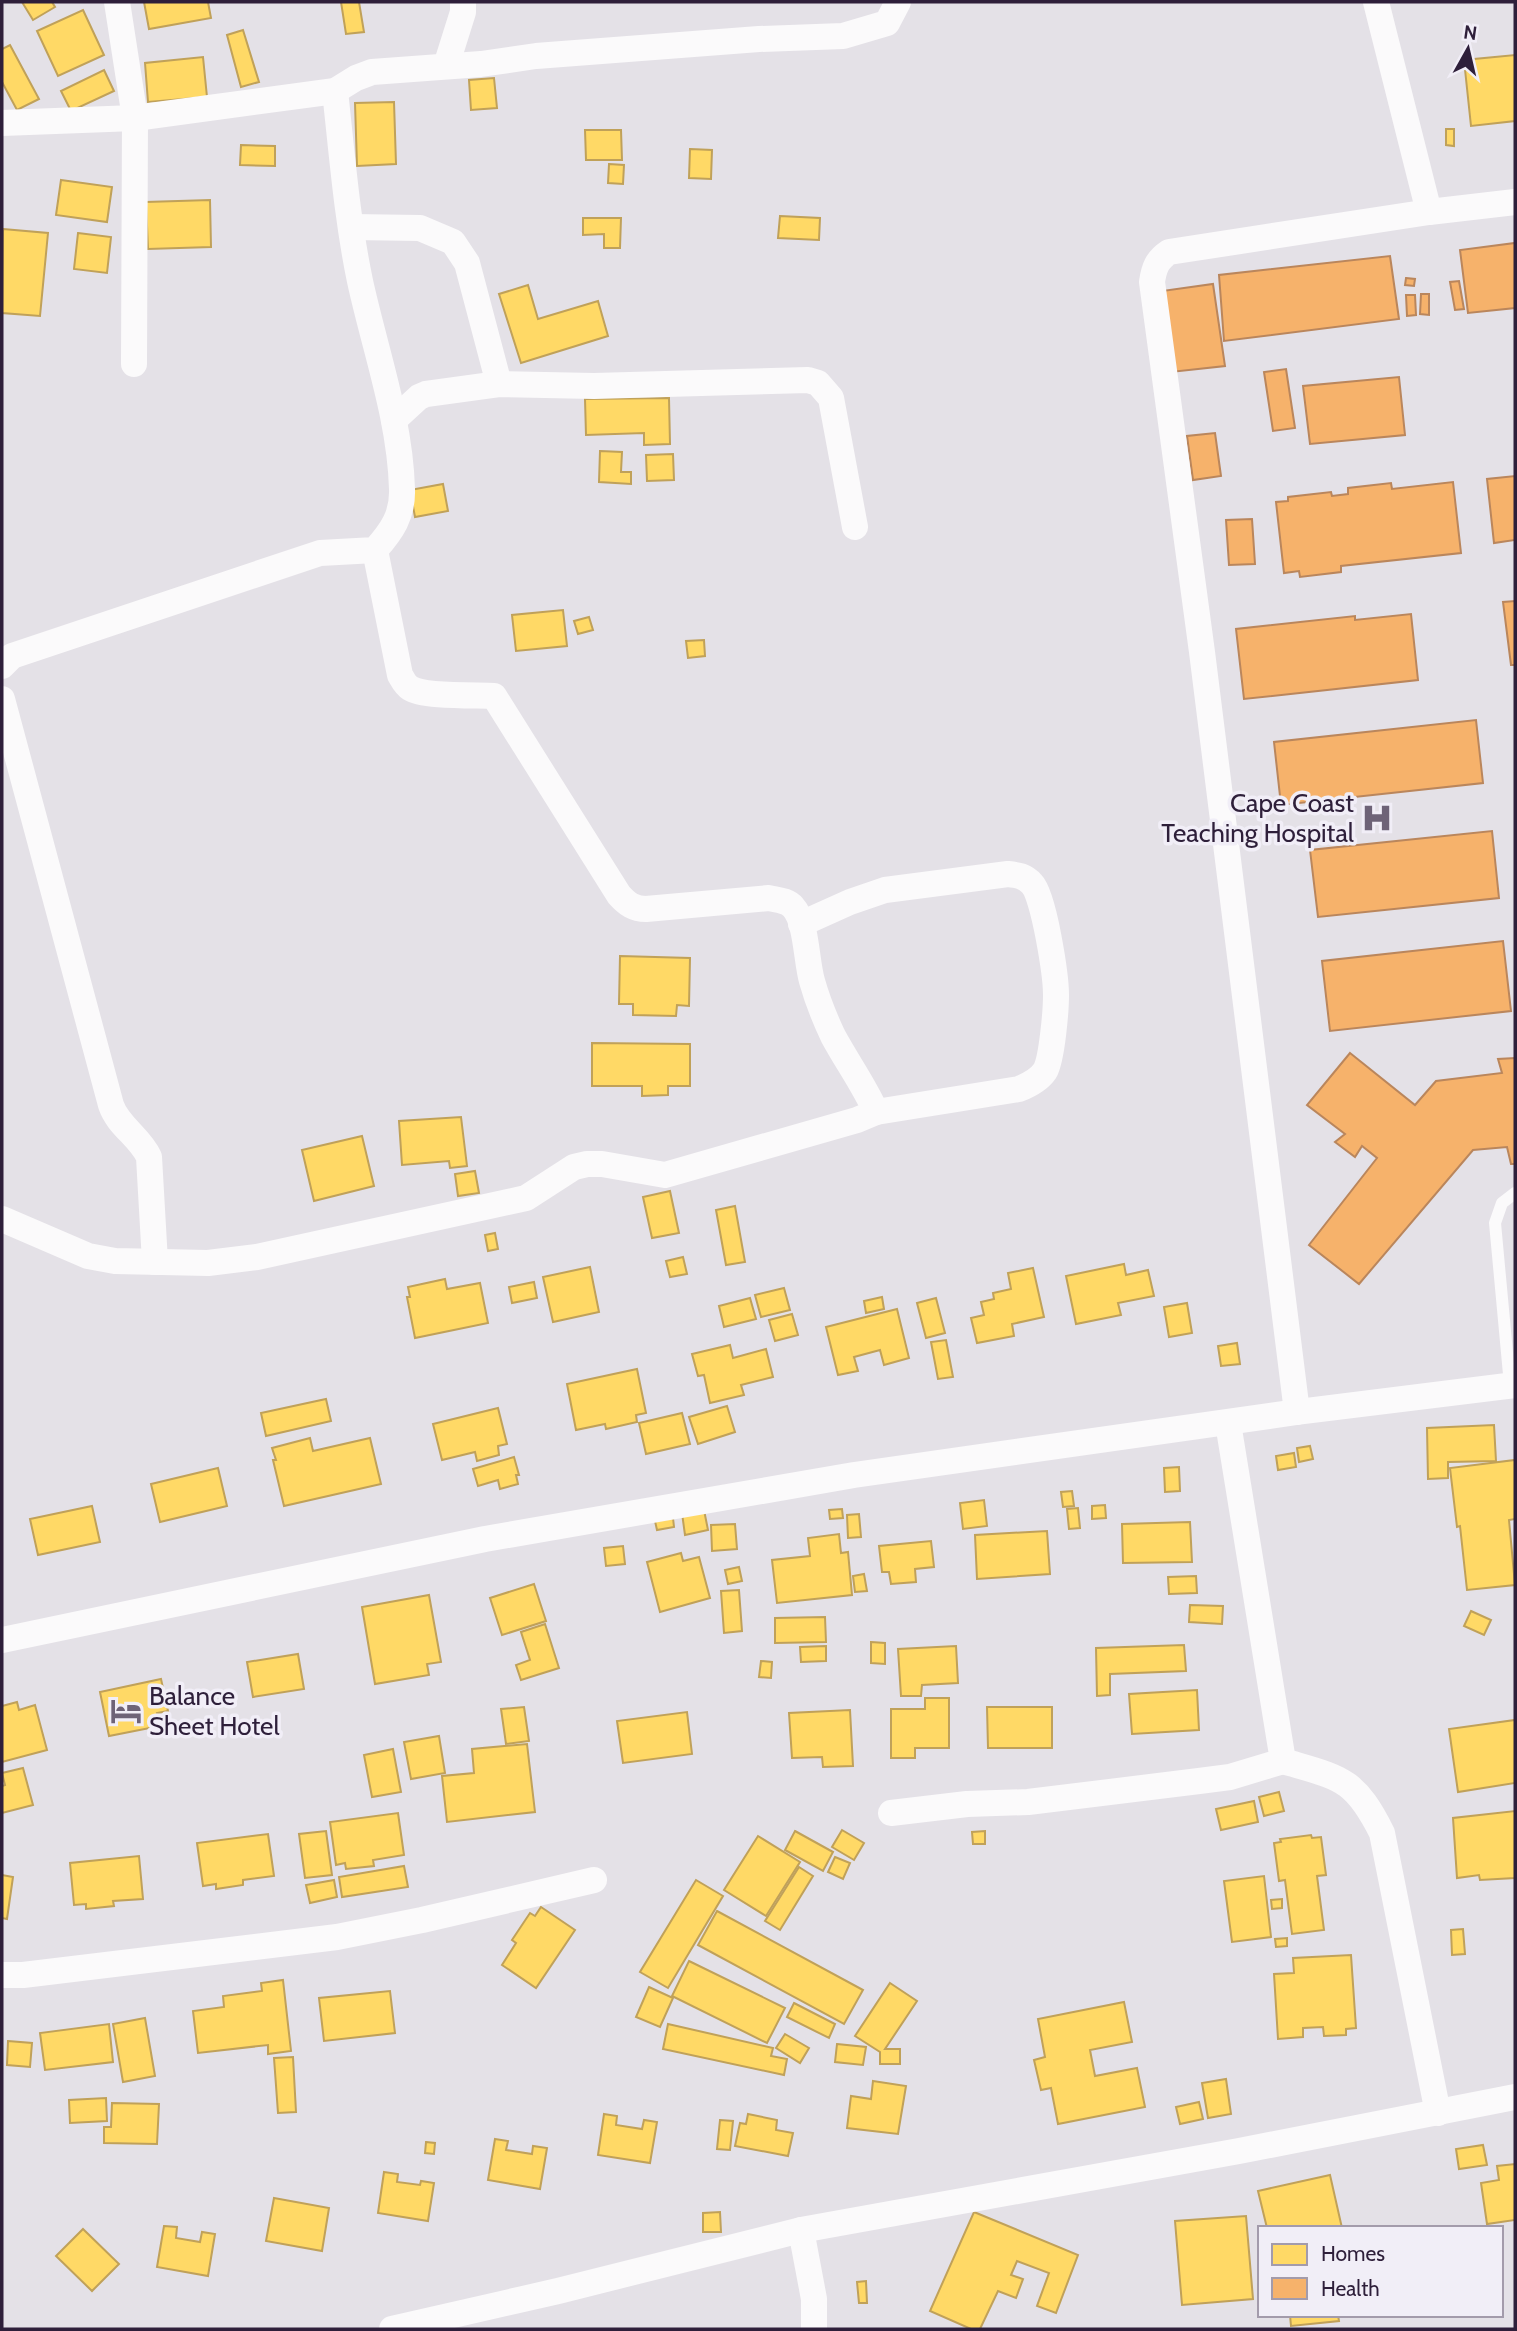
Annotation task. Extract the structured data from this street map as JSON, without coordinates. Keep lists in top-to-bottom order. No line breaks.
{"places":{"hospital":["Cape Coast Teaching Hospital"],"hotel":["Balance Sheet Hotel"]},"legend":["Homes","Health"],"north":"top"}
